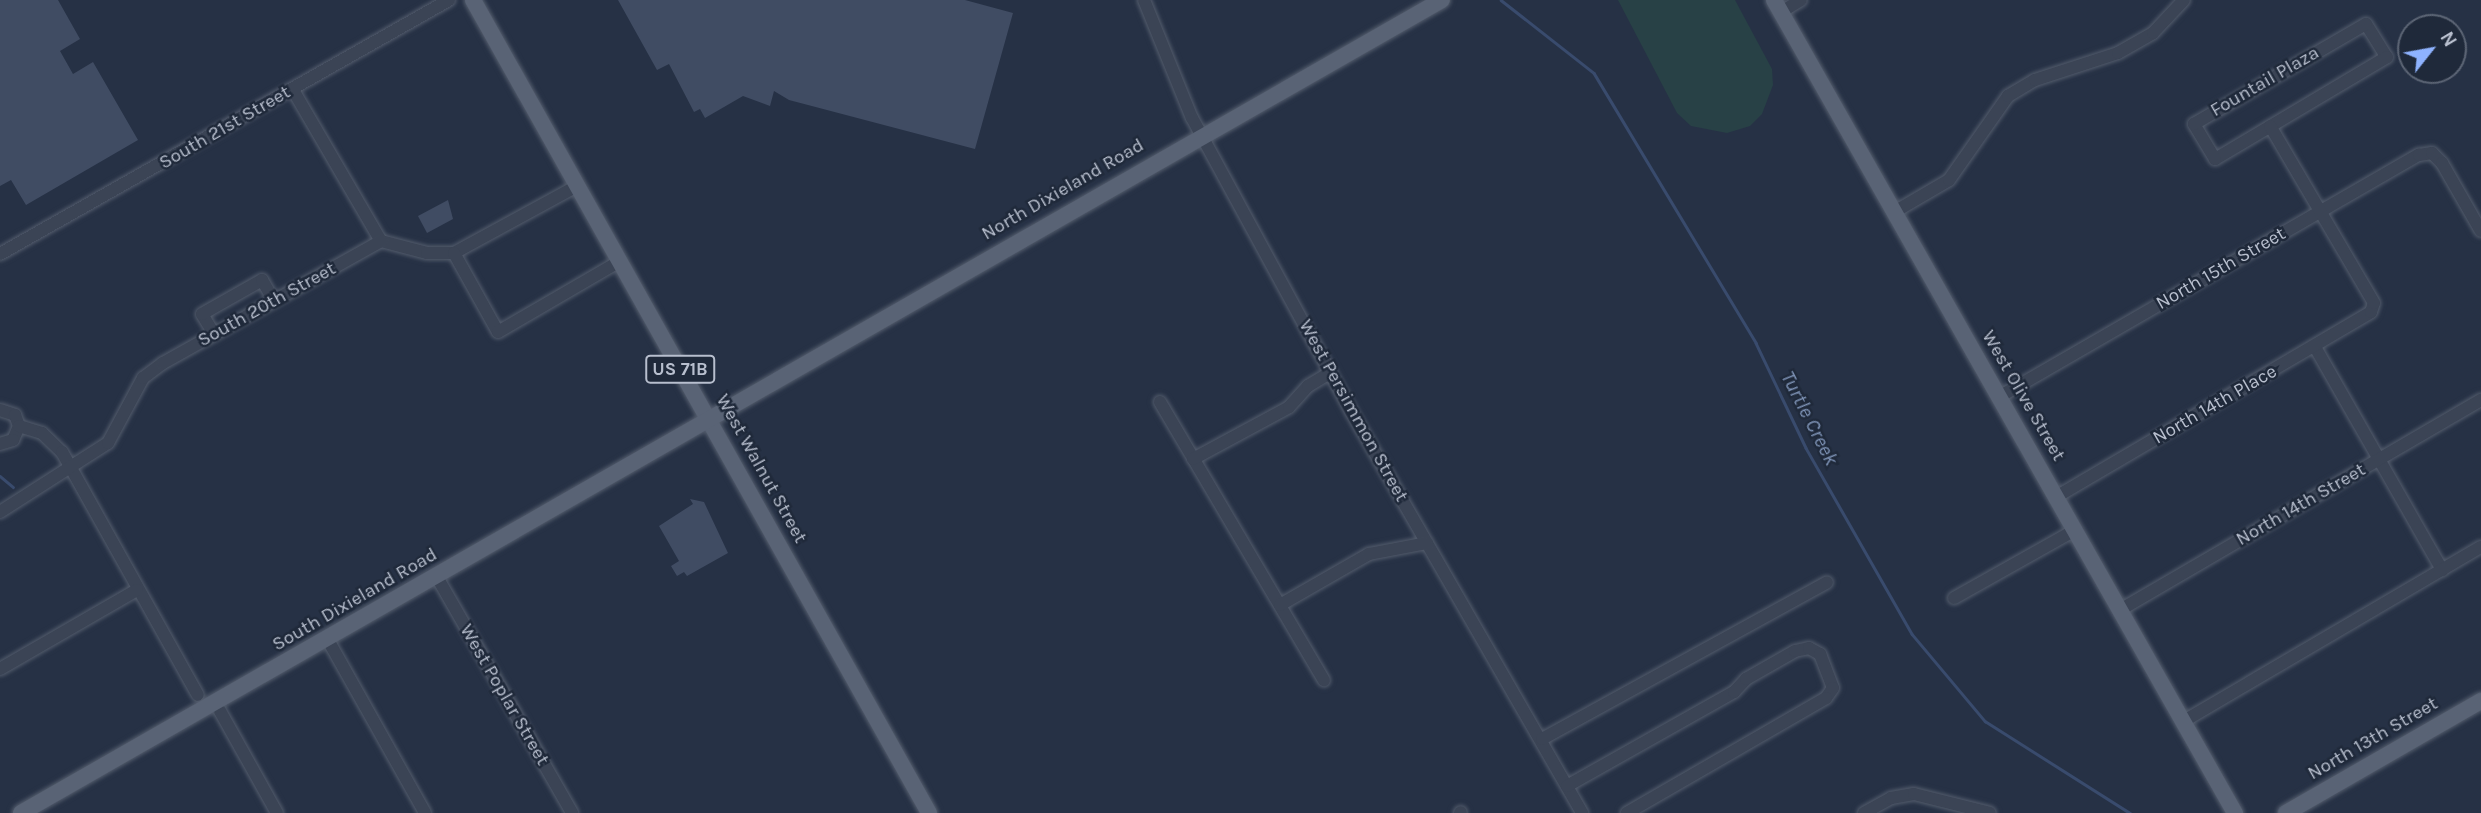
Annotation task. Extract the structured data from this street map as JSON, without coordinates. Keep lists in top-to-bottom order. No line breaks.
{"streets":{"main road":["North Dixieland Road","US 71B","West Olive Street","West Walnut Street","South Dixieland Road","North 13th Street"],"street":["Fountail Plaza","South 21st Street","North 15th Street","South 20th Street","North 14th Place","West Persimmon Street","North 14th Street","West Poplar Street"]},"crossings":[["North Dixieland Road","West Persimmon Street"],["North Dixieland Road","West Walnut Street"],["North Dixieland Road","South Dixieland Road"],["North 15th Street","West Olive Street"],["North 15th Street","North 14th Place"],["West Olive Street","North 14th Place"],["West Olive Street","North 14th Street"],["West Walnut Street","South Dixieland Road"],["South Dixieland Road","West Poplar Street"]],"water":["Turtle Creek"],"north":"top right"}
